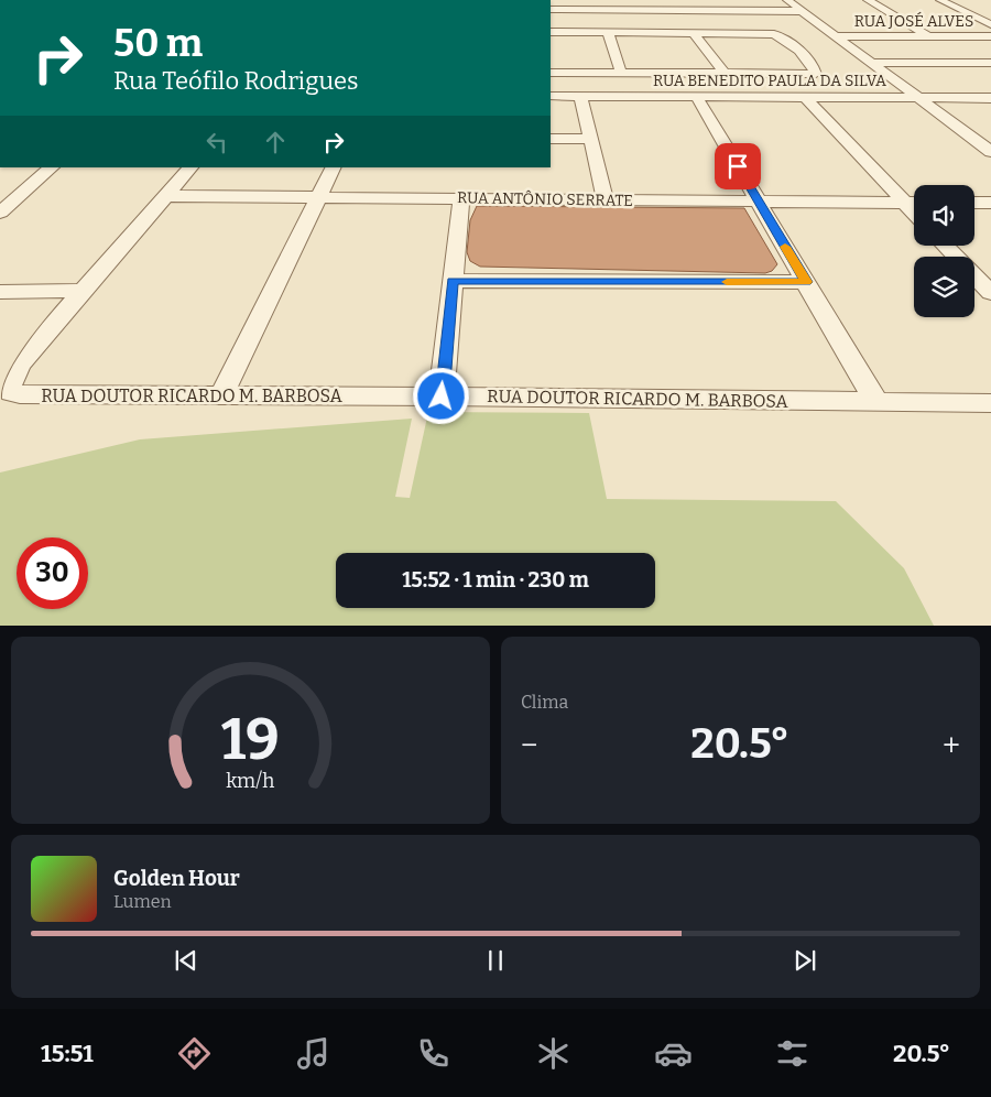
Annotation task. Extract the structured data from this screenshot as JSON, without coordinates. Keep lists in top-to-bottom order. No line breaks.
{"streets":{"street":["RUA JOSÉ ALVES","RUA BENEDITO PAULA DA SILVA","RUA ANTÔNIO SERRATE","RUA DOUTOR RICARDO M. BARBOSA"]},"page":{"turn":["50 m","Rua Teófilo Rodrigues"],"limit":"30","trip":"15:52 · 1 min · 230 m","tile":"Clima","heat":["−","20.5°","+"],"song":["Golden Hour","Lumen"],"tabs":["15:51","20.5°"],"gauge":["19","km/h"]}}
